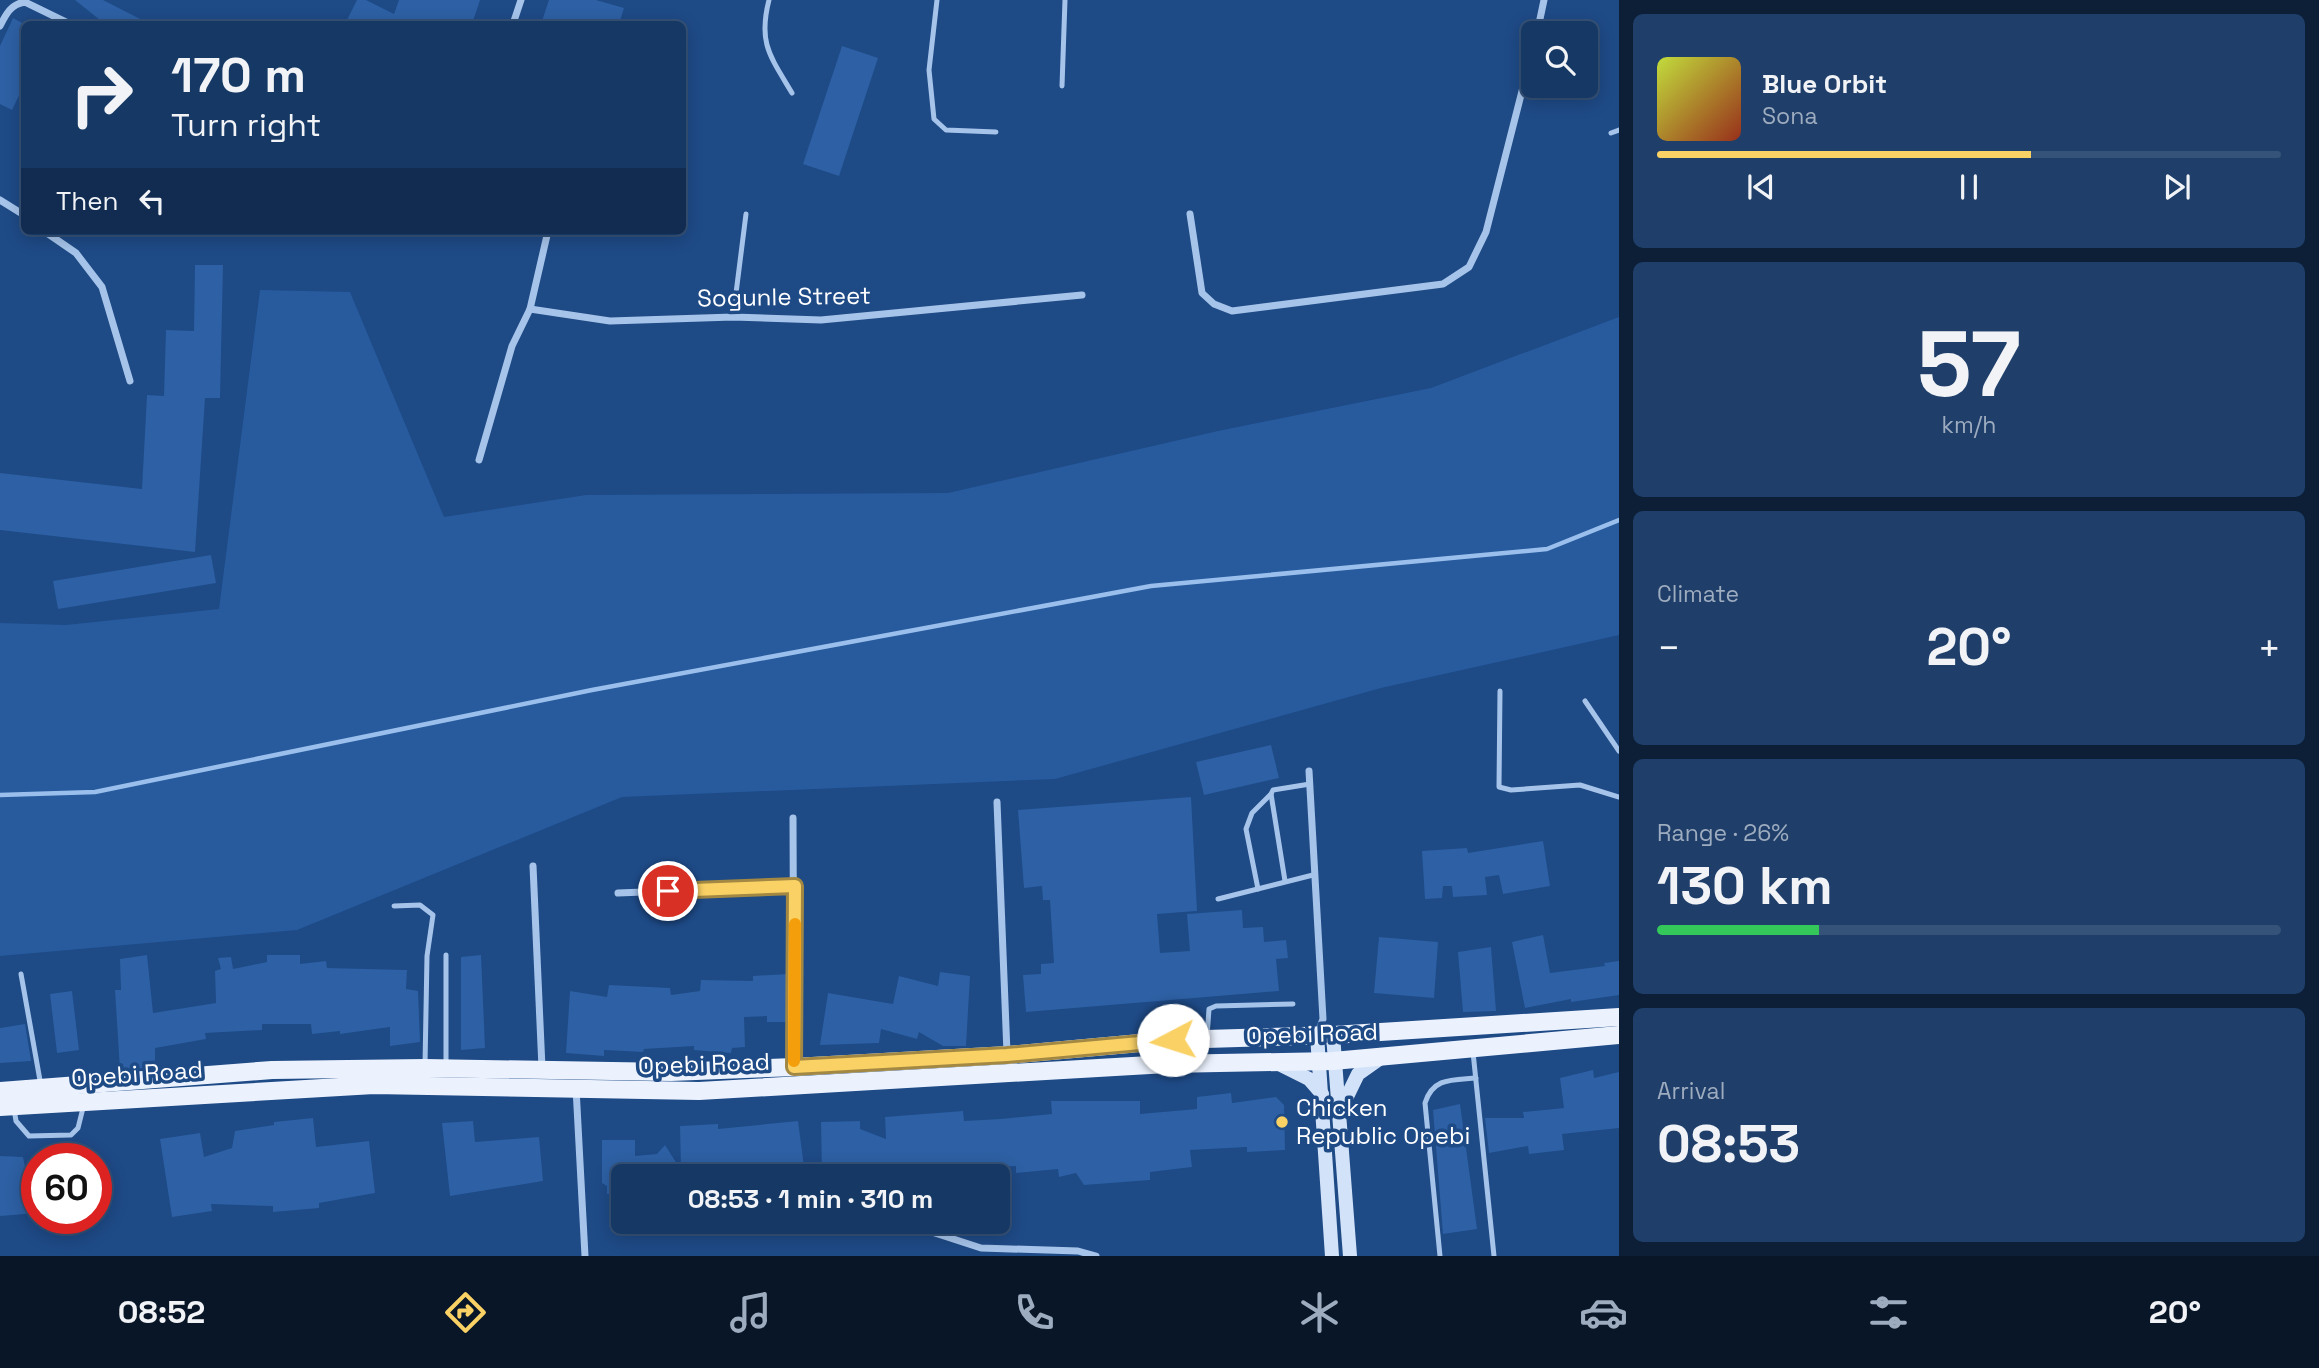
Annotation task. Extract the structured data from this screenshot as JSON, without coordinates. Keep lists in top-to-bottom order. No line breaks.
{"streets":{"main road":["Opebi Road"],"street":["Sogunle Street"]},"places":["Chicken Republic Opebi"],"page":{"turn":["170 m","Turn right"],"song":["Blue Orbit","Sona"],"then":"Then","tile":[["57","km/h"],"Climate",["Range · 26%","130 km"],["Arrival","08:53"]],"heat":["−","20°","+"],"limit":"60","trip":"08:53 · 1 min · 310 m","tabs":["08:52","20°"]}}
